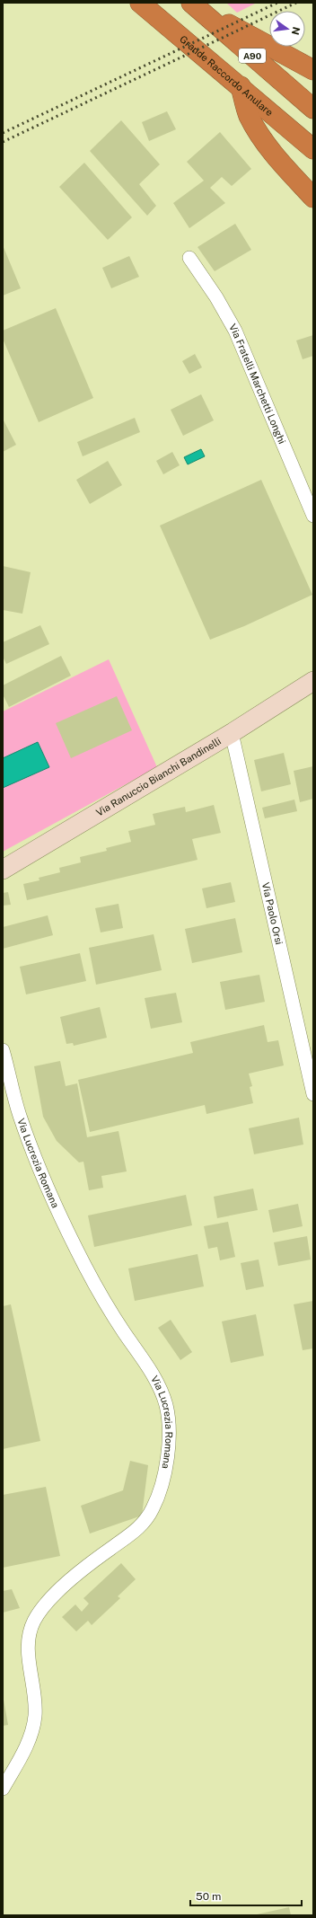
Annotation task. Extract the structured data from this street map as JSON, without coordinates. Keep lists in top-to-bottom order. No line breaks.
{"streets":{"highway":["A90","Grande Raccordo Anulare"],"street":["Via Fratelli Marchetti Longhi","Via Ranuccio Bianchi Bandinelli","Via Paolo Orsi","Via Lucrezia Romana"]},"crossings":[["Via Ranuccio Bianchi Bandinelli","Via Paolo Orsi"]],"scale_bar":"50 m","north":"right"}
